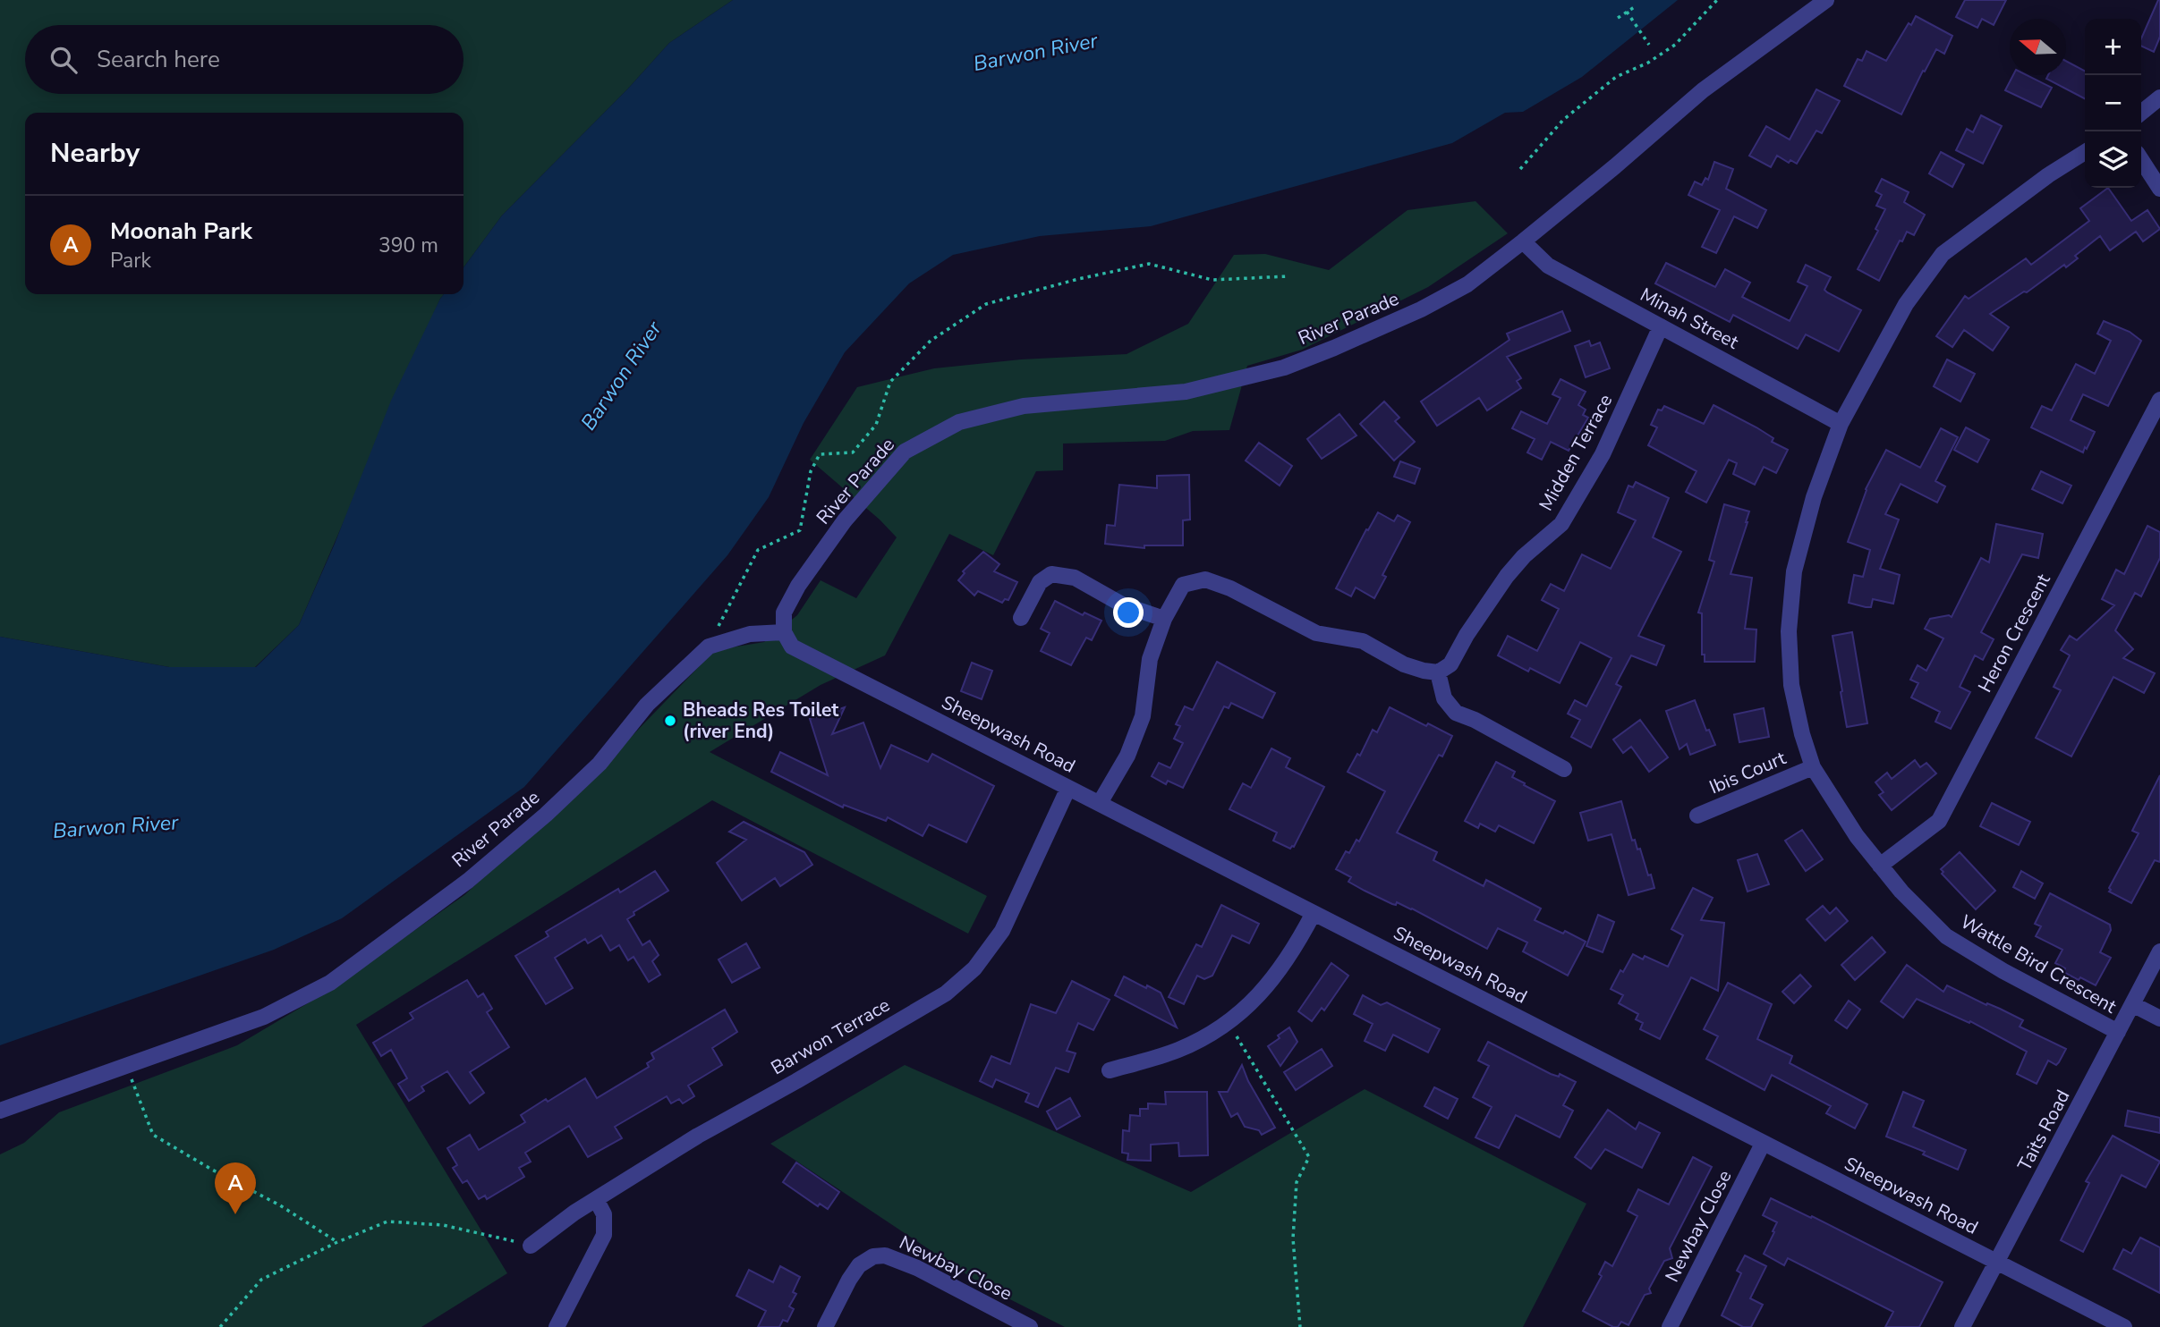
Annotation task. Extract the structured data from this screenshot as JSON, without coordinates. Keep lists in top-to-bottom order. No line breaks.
{"streets":{"street":["River Parade","Minah Street","Midden Terrace","Heron Crescent","Sheepwash Road","Ibis Court","Wattle Bird Crescent","Barwon Terrace","Taits Road","Newbay Close"]},"crossings":[["River Parade","Minah Street"],["River Parade","Sheepwash Road"],["Minah Street","Midden Terrace"],["Minah Street","Wattle Bird Crescent"],["Heron Crescent","Wattle Bird Crescent"],["Sheepwash Road","Barwon Terrace"],["Sheepwash Road","Taits Road"],["Sheepwash Road","Newbay Close"],["Ibis Court","Wattle Bird Crescent"],["Wattle Bird Crescent","Taits Road"]],"water":["Barwon River"],"places":["Bheads Res Toilet (river End)"],"north":"left","page":{"map_buttons":["+","−"],"search":"Search here","heading":"Nearby","list":[{"mark":"A","name":"Moonah Park","note":"Park","value":"390 m"}],"pins":"A"}}
